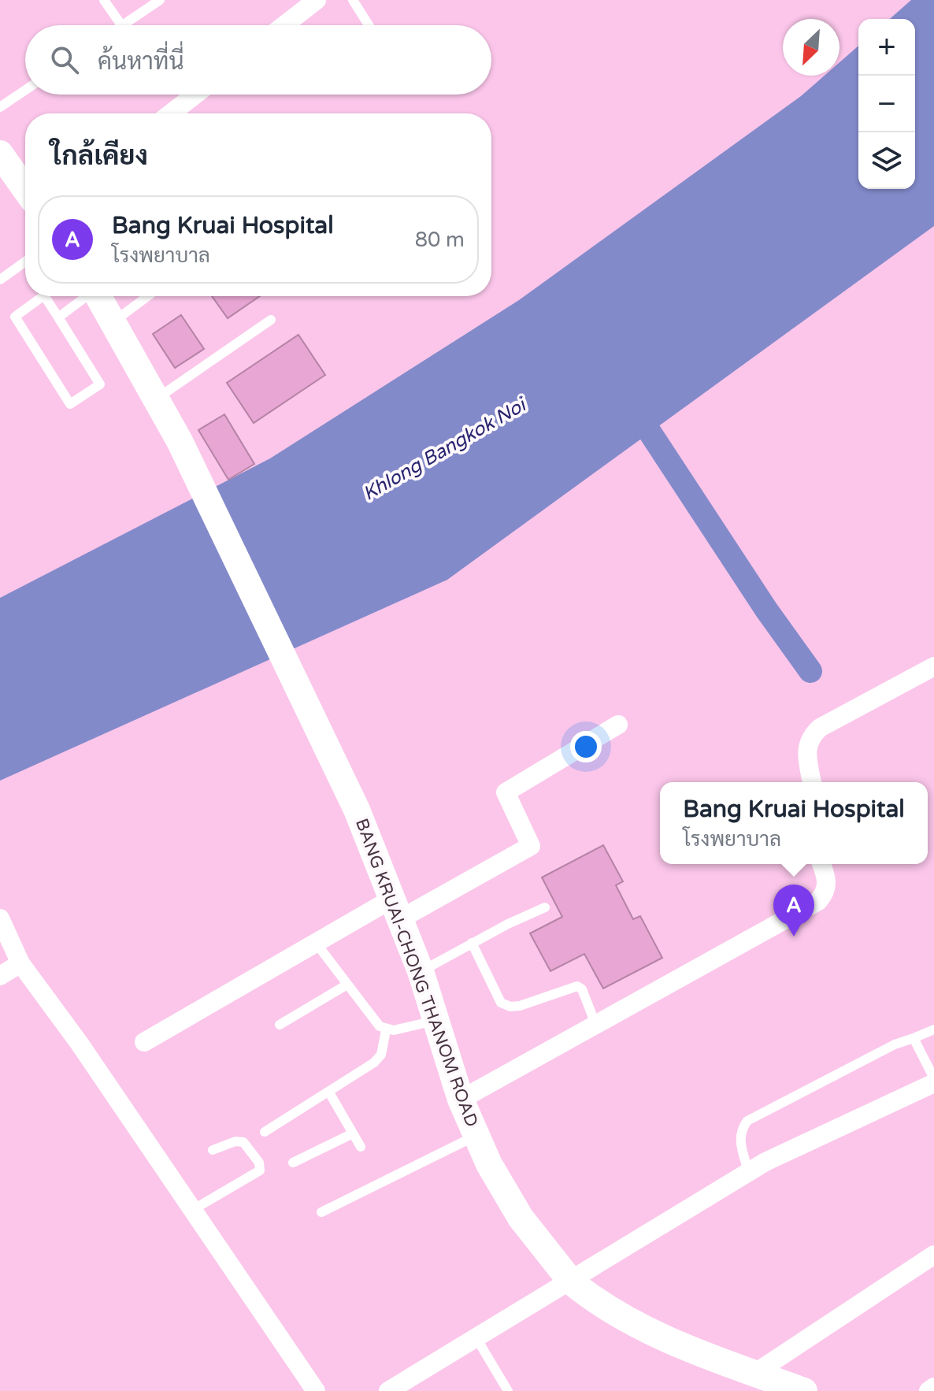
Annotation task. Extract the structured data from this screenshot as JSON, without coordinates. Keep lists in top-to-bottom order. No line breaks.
{"streets":{"street":["BANG KRUAI-CHONG THANOM ROAD"]},"water":["Khlong Bangkok Noi"],"north":"bottom left","page":{"map_buttons":["+","−"],"search":"ค้นหาที่นี่","heading":"ใกล้เคียง","list":[{"mark":"A","name":"Bang Kruai Hospital","note":"โรงพยาบาล","value":"80 m"}],"popup":["Bang Kruai Hospital","โรงพยาบาล"],"pins":"A"}}
